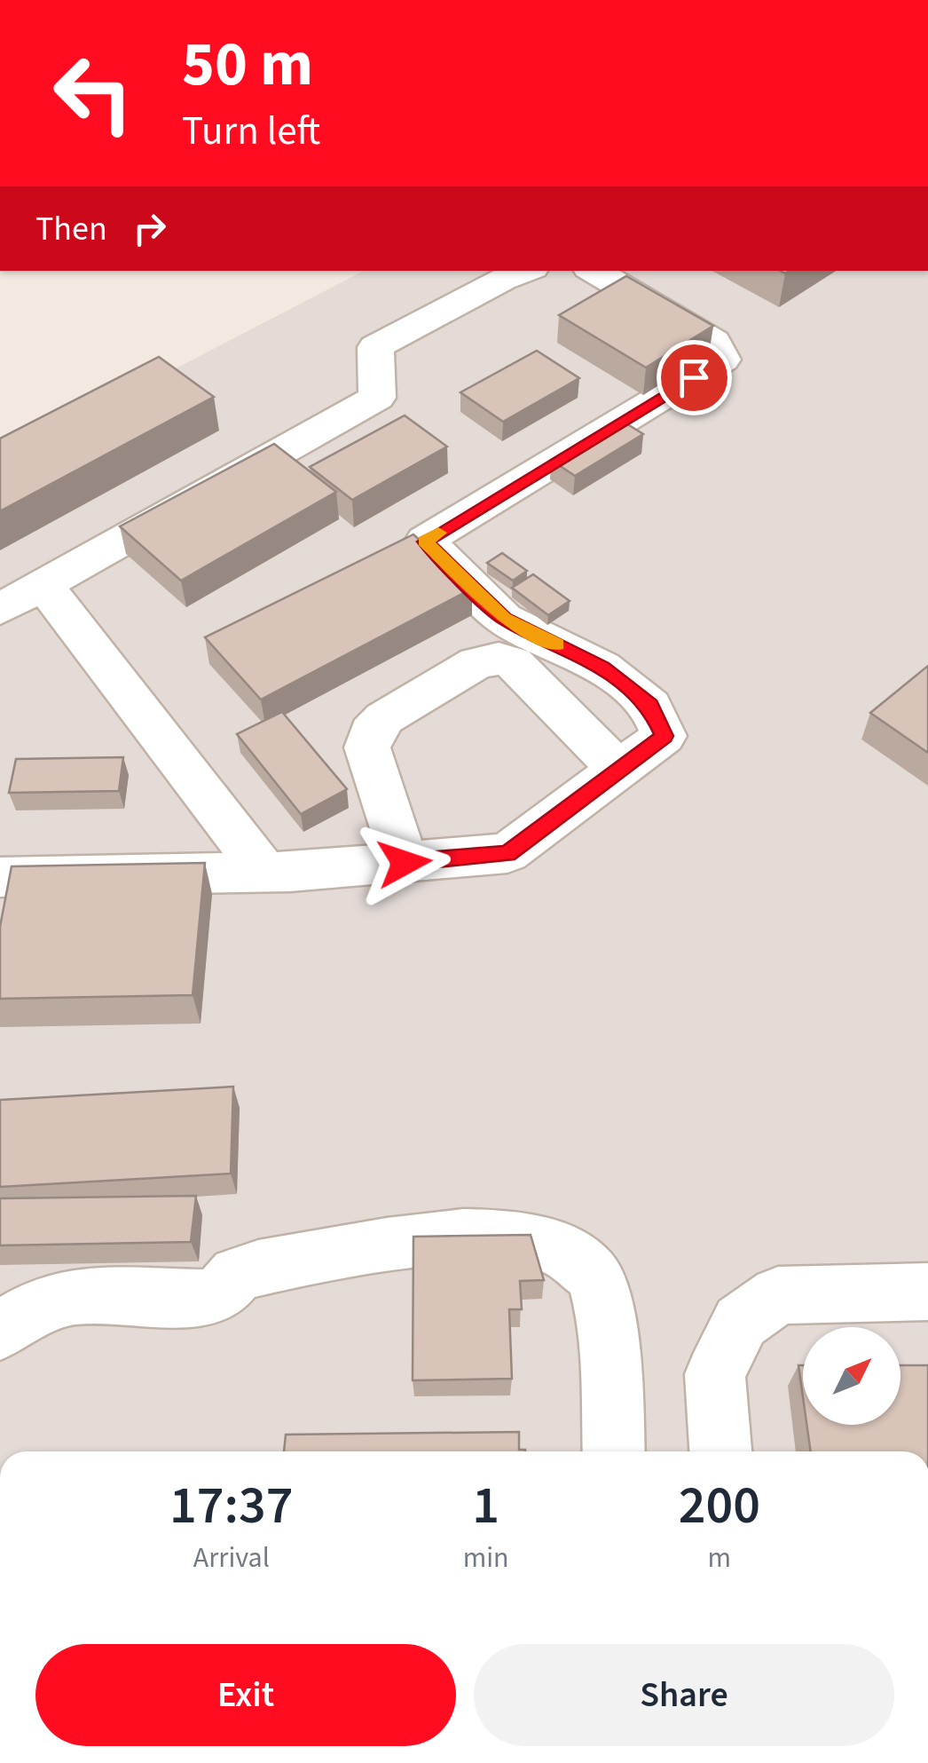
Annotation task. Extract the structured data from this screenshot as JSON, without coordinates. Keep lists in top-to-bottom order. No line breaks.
{"north":"top right","page":{"turn":["50 m","Turn left"],"then":"Then","eta":["17:37","Arrival","1","min","200","m"],"buttons":["Exit","Share"]}}
